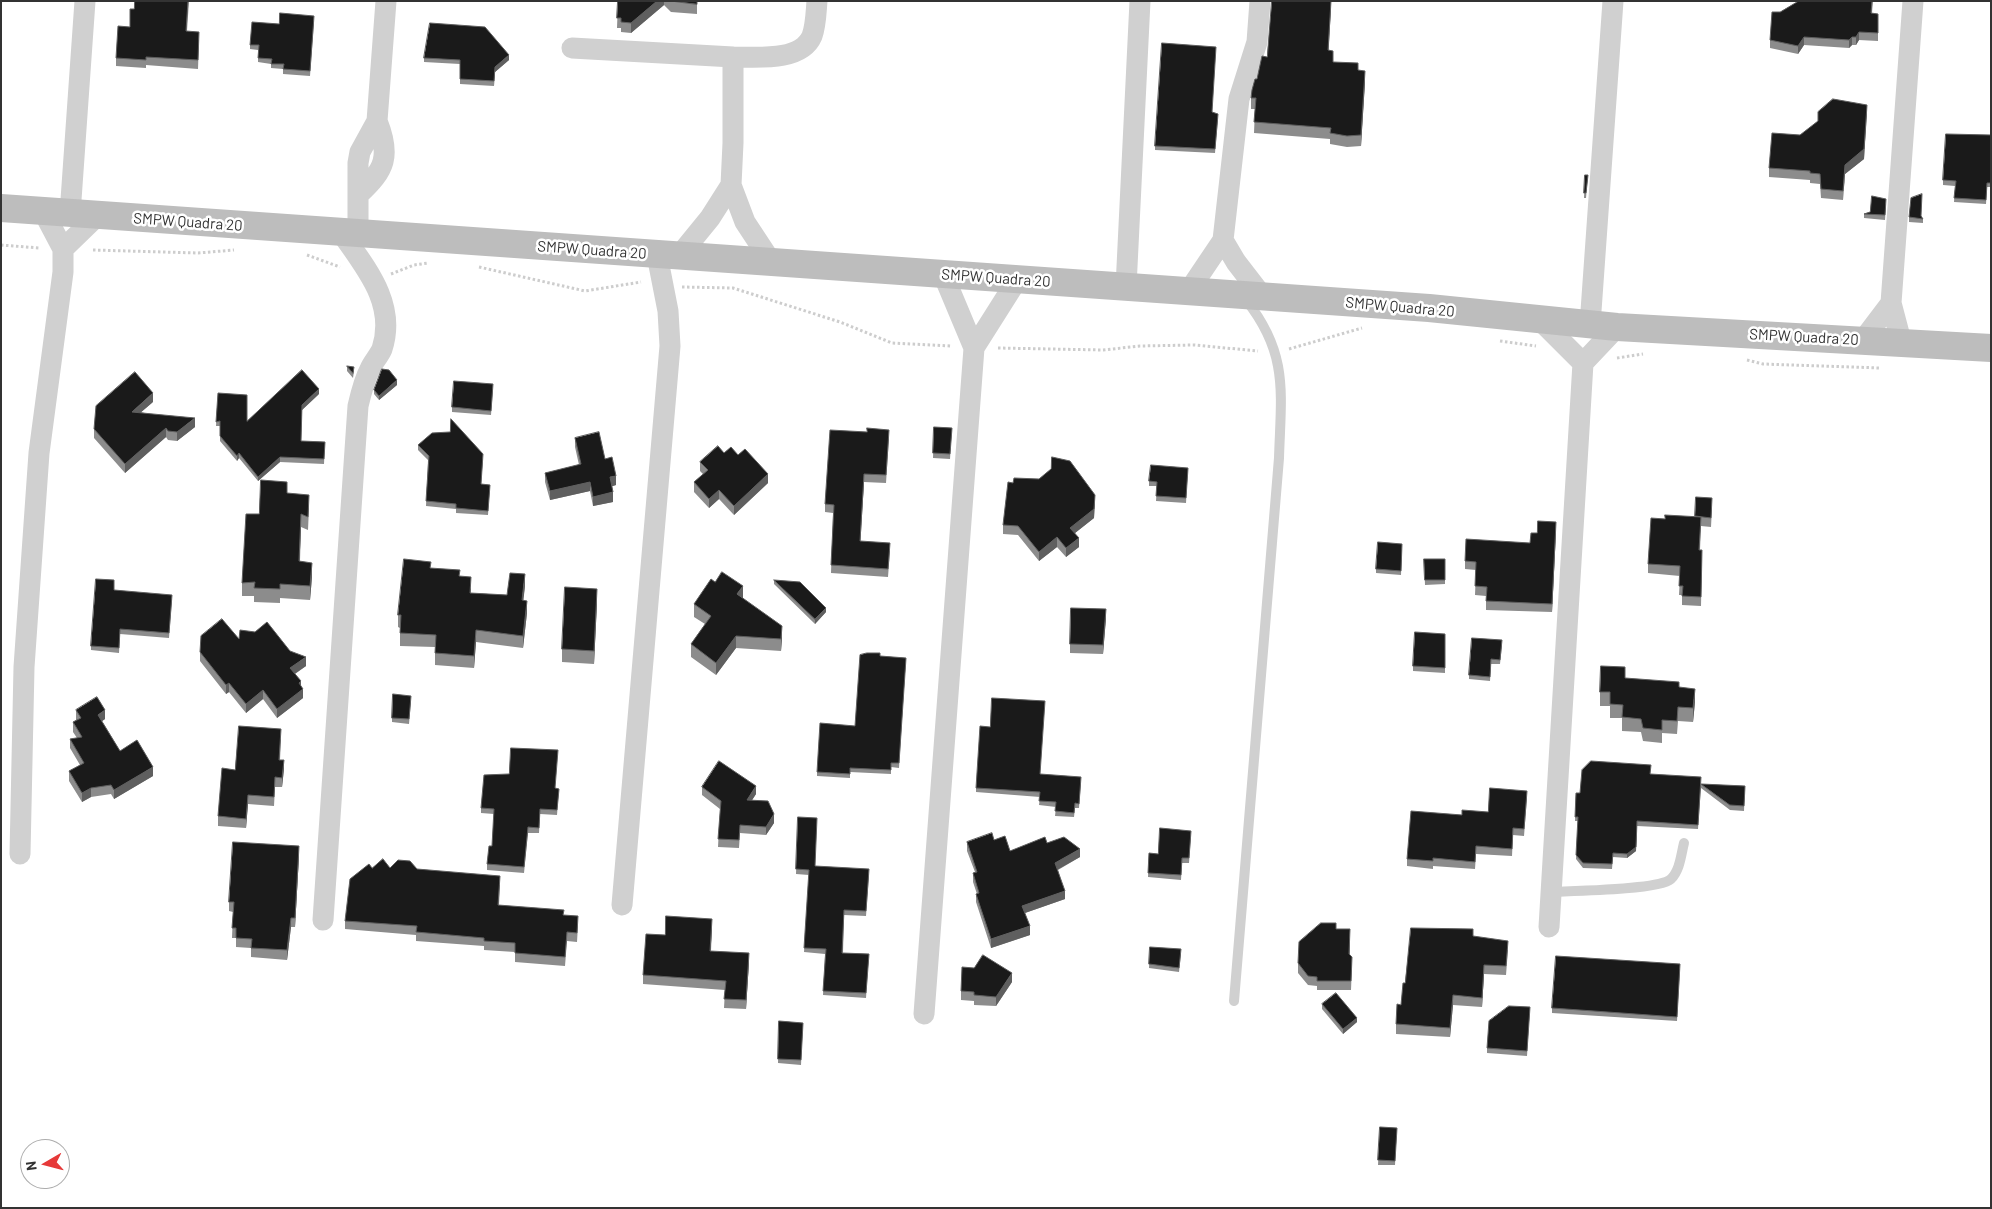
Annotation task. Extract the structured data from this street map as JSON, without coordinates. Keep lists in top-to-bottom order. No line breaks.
{"streets":{"street":["SMPW Quadra 20"]},"north":"left"}
